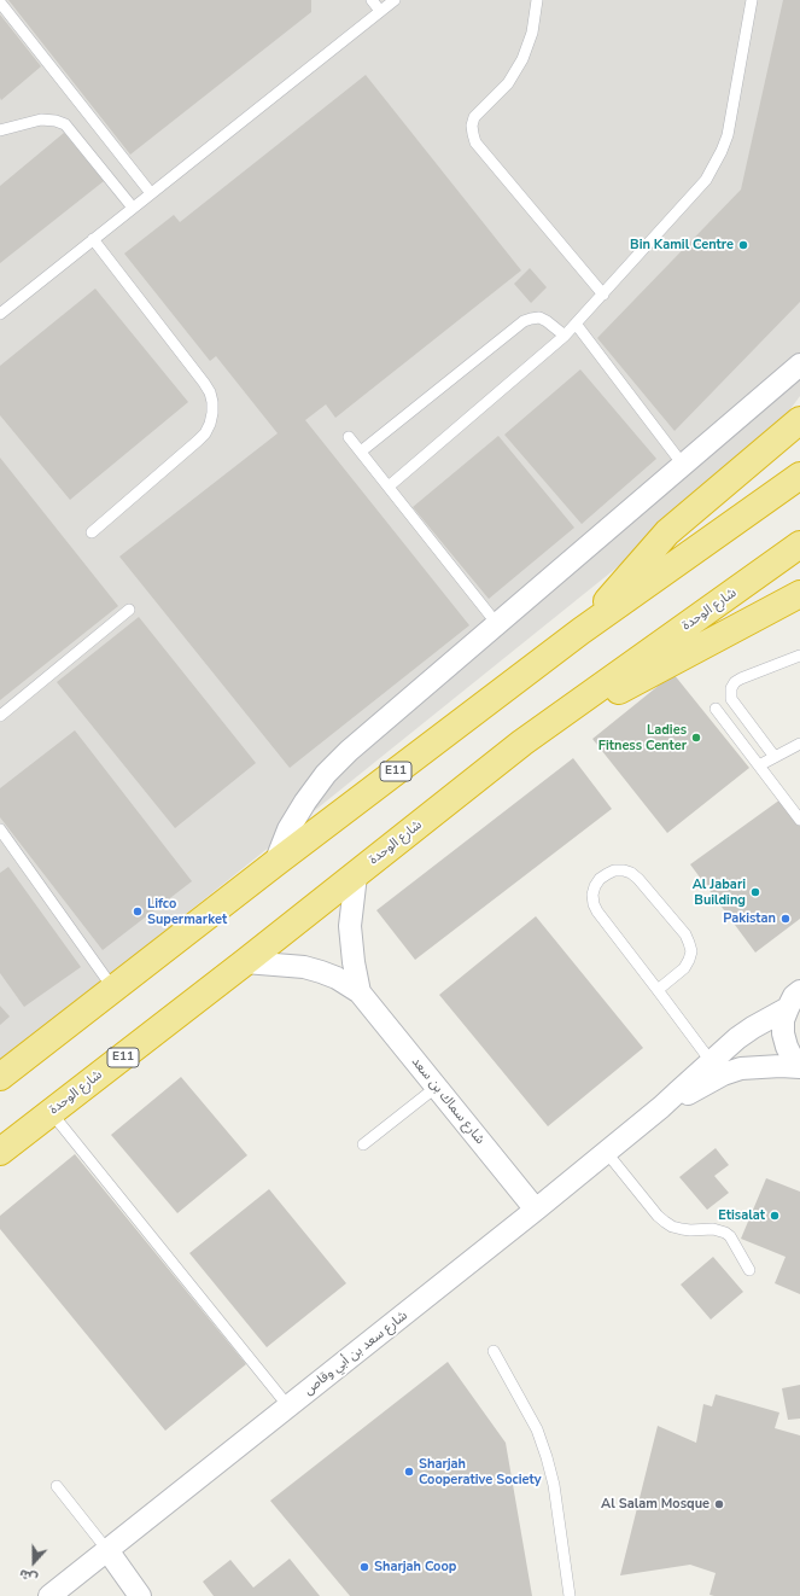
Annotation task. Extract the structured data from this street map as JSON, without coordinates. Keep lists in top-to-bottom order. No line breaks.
{"streets":{"highway":["شارع الوحدة","E11"],"street":["شارع سماك بن سعد","شارع سعد بن أبي وقاص"]},"crossings":[["شارع الوحدة","شارع سماك بن سعد"],["شارع سماك بن سعد","شارع سعد بن أبي وقاص"]],"places":["Bin Kamil Centre","Ladies Fitness Center","Al Jabari Building","Lifco Supermarket","Pakistan","Etisalat","Sharjah Cooperative Society","Al Salam Mosque","Sharjah Coop"],"north":"bottom"}
